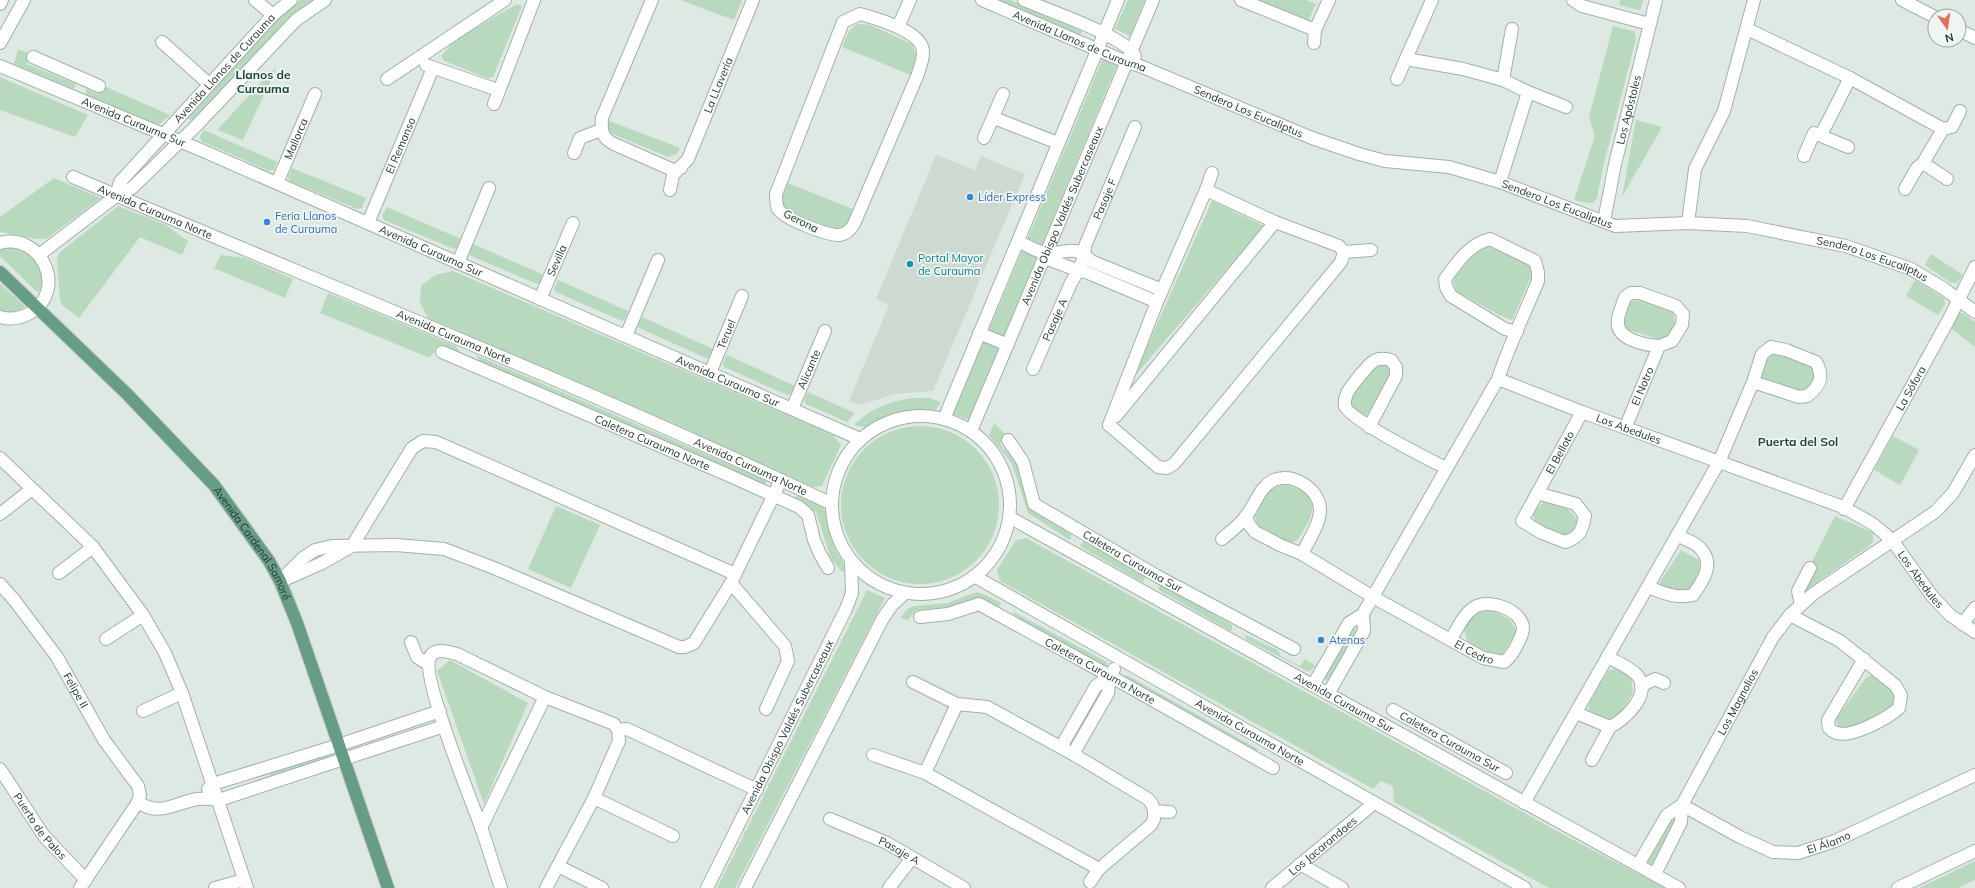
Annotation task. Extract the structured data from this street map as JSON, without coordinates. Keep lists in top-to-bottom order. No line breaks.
{"streets":{"main road":["Avenida Cardenal Samoré"],"street":["Avenida Llanos de Curauma","La LLavería","Los Apóstoles","Sendero Los Eucaliptus","Avenida Curauma Sur","Mallorca","El Remanso","Pasaje F","Avenida Curauma Norte","Avenida Obispo Valdés Subercaseaux","Gerona","Sevilla","Pasaje A","Teruel","Alicante","El Notro","La Sófora","Los Abedules","Caletera Curauma Norte","El Belloto","Caletera Curauma Sur","El Cedro","Felipe II","Los Magnolios","Puerto de Palos","El Álamo","Los Jacarandaes"]},"crossings":[["Avenida Llanos de Curauma","Sendero Los Eucaliptus"],["Avenida Llanos de Curauma","Avenida Curauma Sur"],["Avenida Llanos de Curauma","Avenida Curauma Norte"],["Avenida Llanos de Curauma","Avenida Obispo Valdés Subercaseaux"],["Los Apóstoles","Sendero Los Eucaliptus"],["Sendero Los Eucaliptus","La Sófora"],["Avenida Curauma Sur","Mallorca"],["Avenida Curauma Sur","El Remanso"],["Avenida Curauma Sur","Sevilla"],["Avenida Curauma Sur","Teruel"],["Avenida Curauma Sur","Alicante"],["Avenida Curauma Sur","Los Magnolios"],["Pasaje F","Pasaje A"],["Avenida Curauma Norte","Los Jacarandaes"],["El Notro","Los Abedules"],["La Sófora","Los Abedules"],["Los Abedules","El Belloto"],["Los Abedules","Los Magnolios"],["Los Magnolios","El Álamo"]],"districts":["Llanos de Curauma","Puerta del Sol"],"places":["Líder Express","Feria Llanos de Curauma","Portal Mayor de Curauma","Atenas"],"north":"bottom"}
